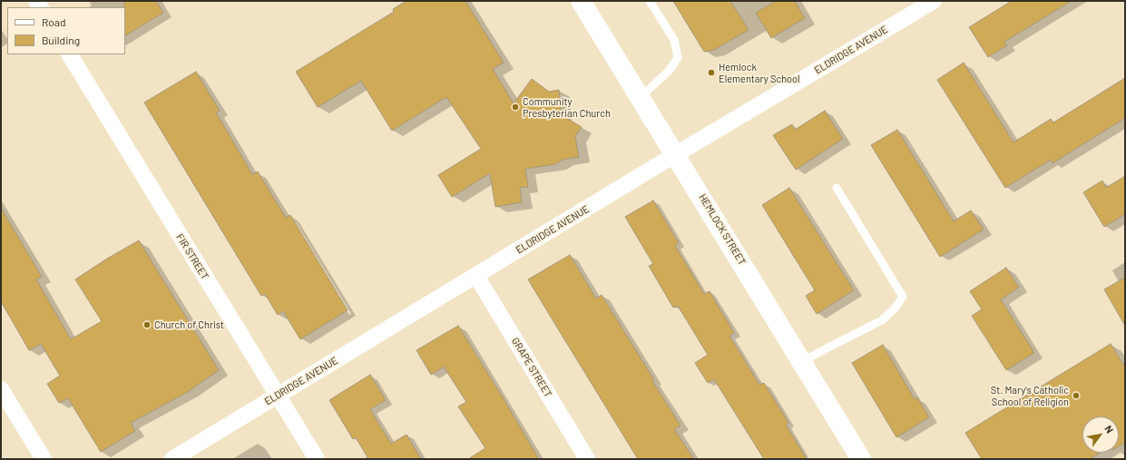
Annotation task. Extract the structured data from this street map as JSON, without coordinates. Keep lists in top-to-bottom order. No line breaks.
{"streets":{"street":["ELDRIDGE AVENUE","HEMLOCK STREET","FIR STREET","GRAPE STREET"]},"crossings":[["ELDRIDGE AVENUE","HEMLOCK STREET"],["ELDRIDGE AVENUE","FIR STREET"],["ELDRIDGE AVENUE","GRAPE STREET"]],"places":["Hemlock Elementary School","Community Presbyterian Church","Church of Christ","St. Mary's Catholic School of Religion"],"legend":["Road","Building"],"north":"top right"}
